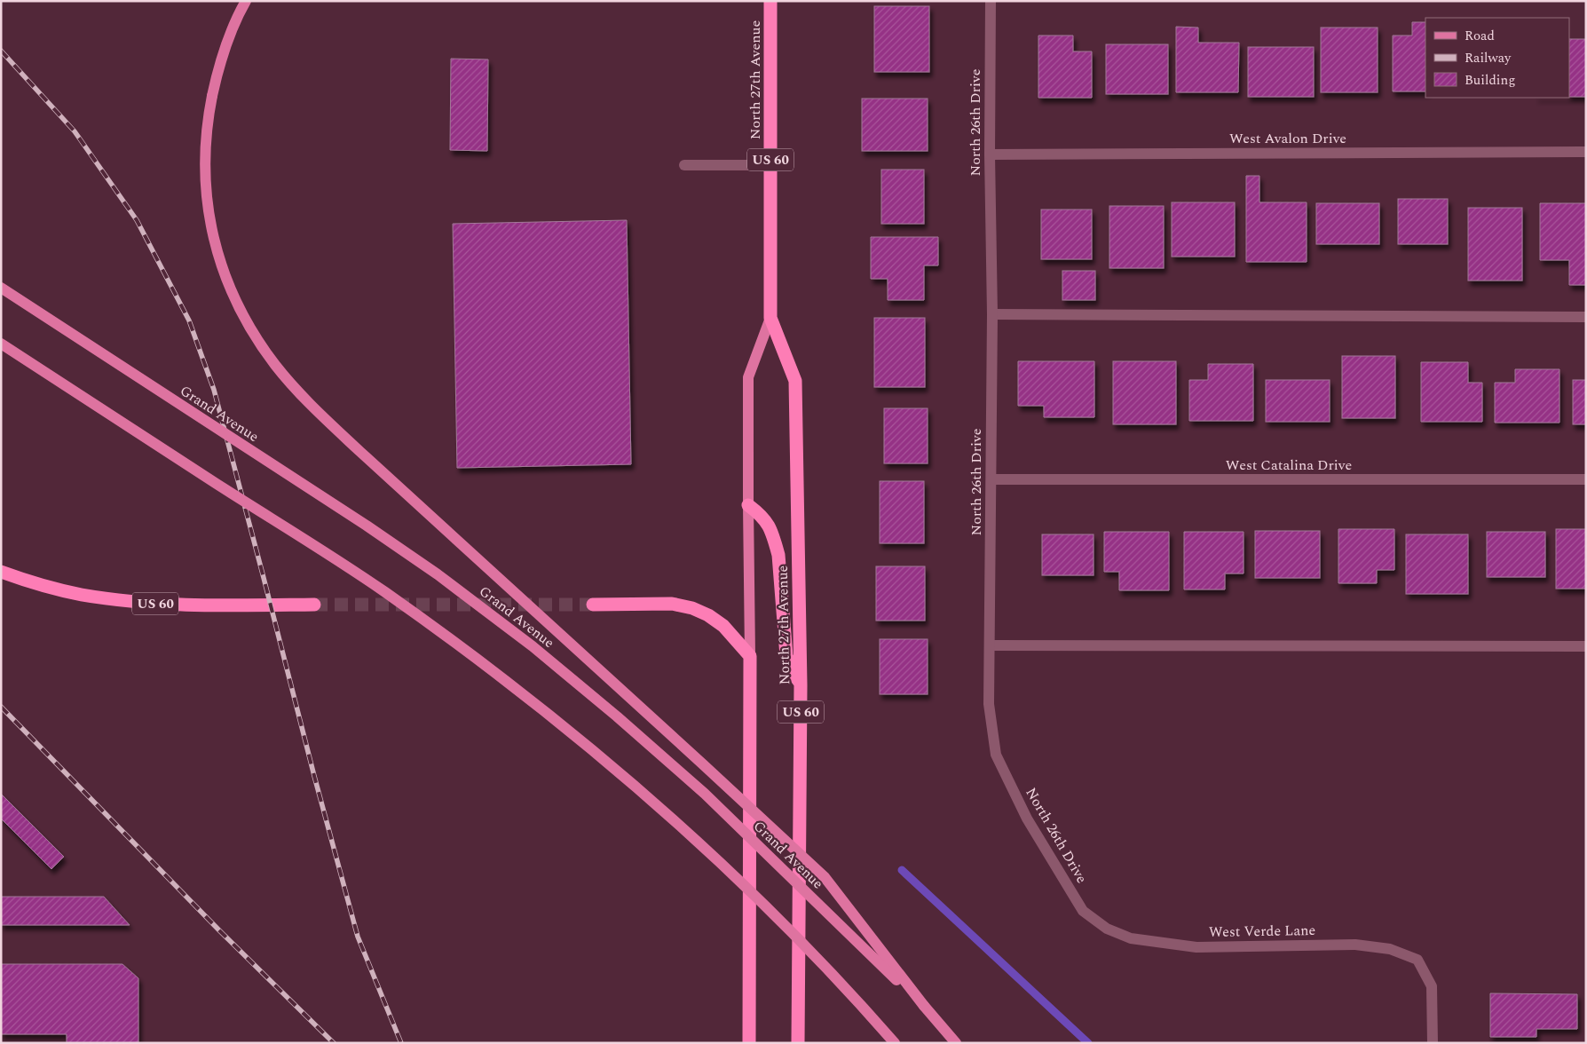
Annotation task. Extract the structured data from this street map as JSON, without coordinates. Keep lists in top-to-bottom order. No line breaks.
{"streets":{"highway":["North 27th Avenue","US 60"],"main road":["Grand Avenue"],"street":["North 26th Drive","West Avalon Drive","West Catalina Drive","West Verde Lane"]},"crossings":[["North 26th Drive","West Avalon Drive"],["North 26th Drive","West Catalina Drive"],["North 26th Drive","West Verde Lane"]],"legend":["Road","Railway","Building"]}
